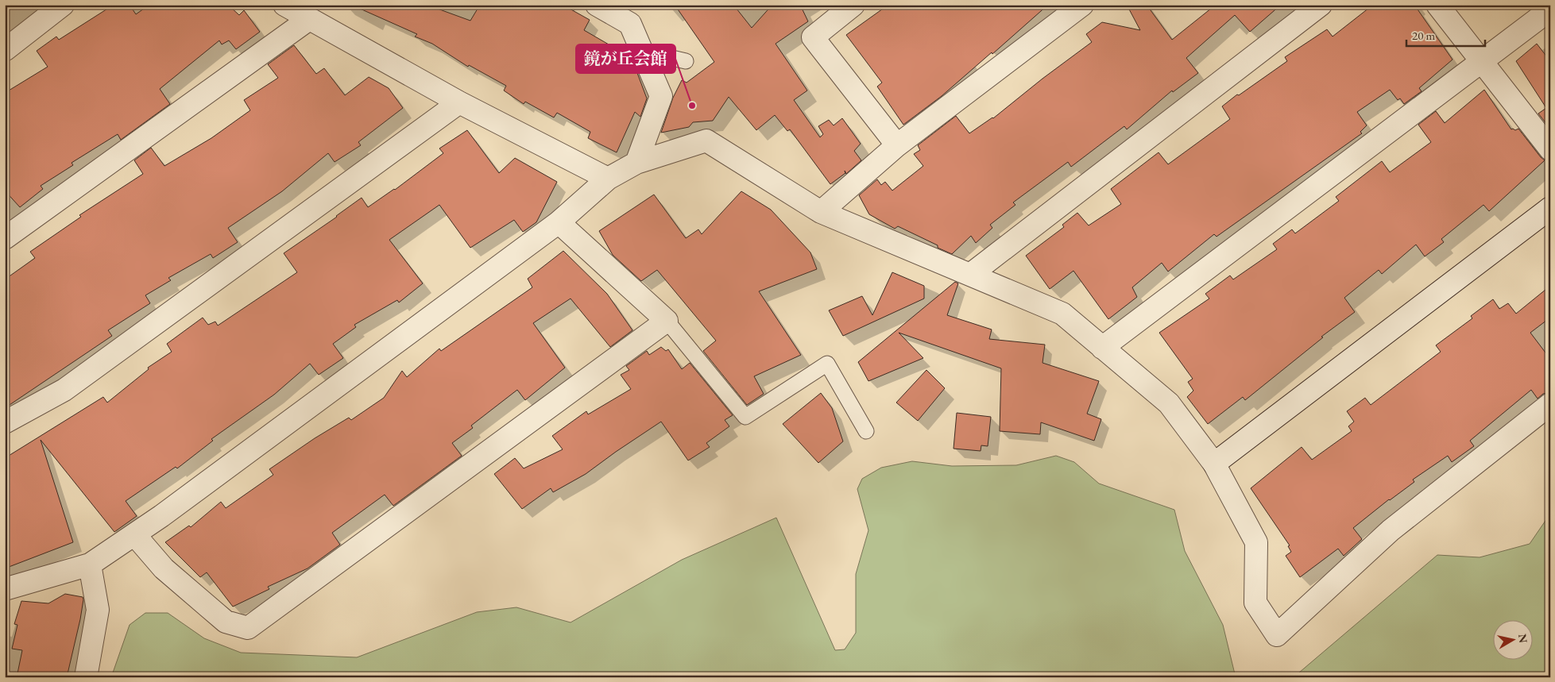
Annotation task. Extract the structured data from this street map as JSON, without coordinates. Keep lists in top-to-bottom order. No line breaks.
{"places":["鏡が丘会館"],"scale_bar":"20 m","north":"right"}
